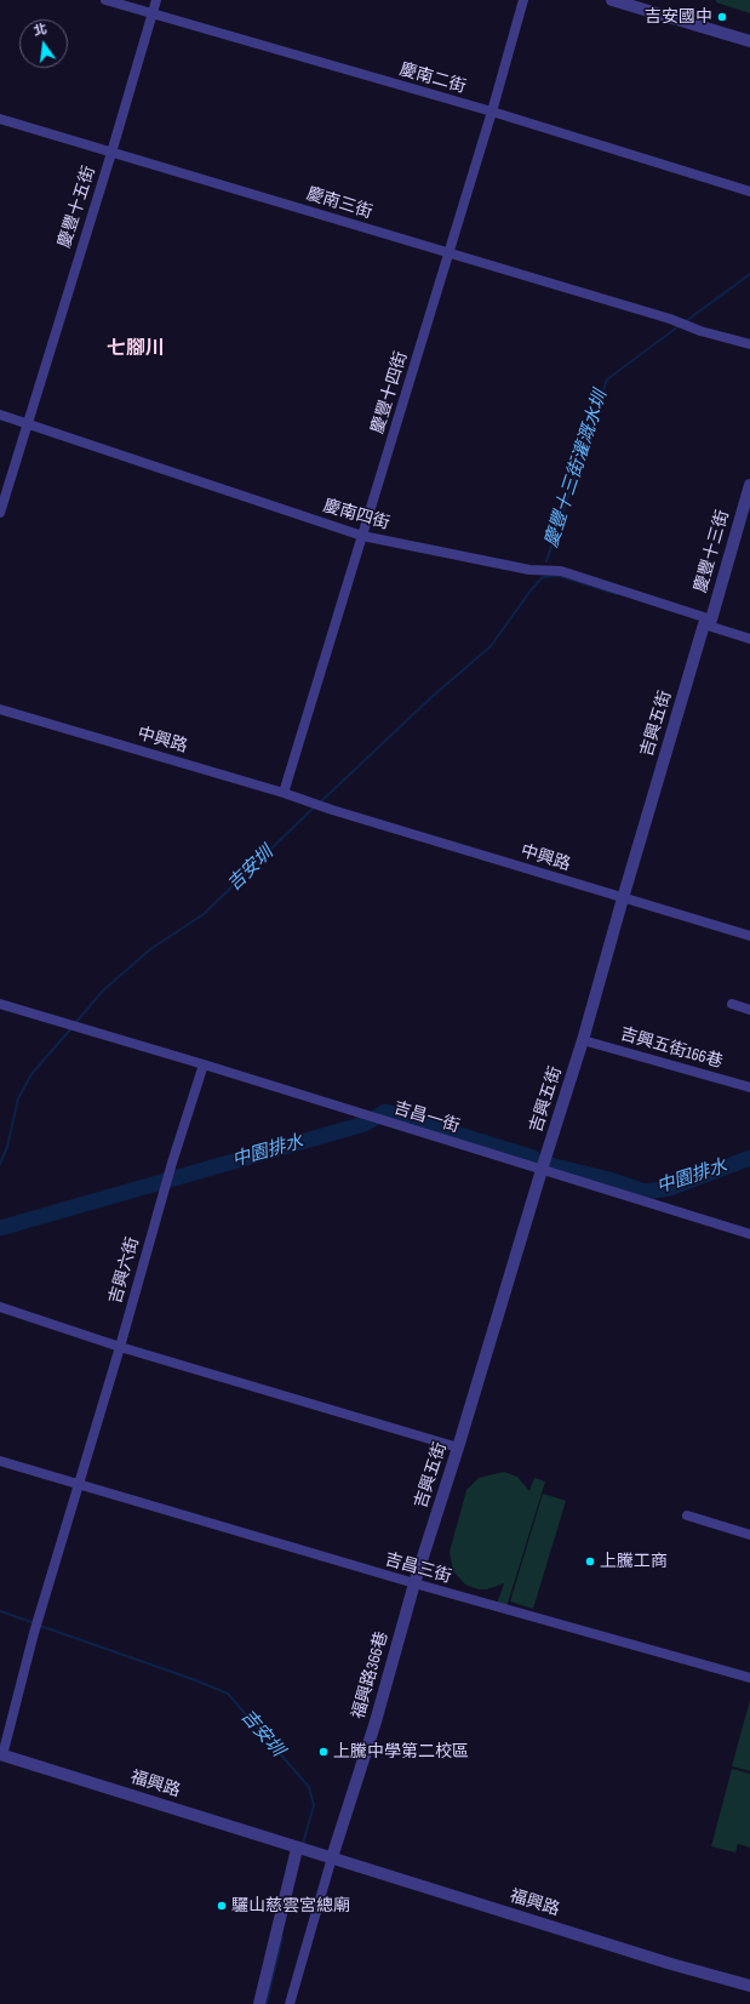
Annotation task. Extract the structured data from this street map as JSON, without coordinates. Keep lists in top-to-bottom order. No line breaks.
{"streets":{"street":["慶南二街","慶南三街","慶豐十五街","慶豐十四街","慶南四街","慶豐十三街","吉興五街","中興路","吉興五街166巷","吉昌一街","吉興六街","吉昌三街","福興路366巷","福興路"]},"crossings":[["慶南二街","慶豐十五街"],["慶南二街","慶豐十四街"],["慶南三街","慶豐十五街"],["慶南三街","慶豐十四街"],["慶豐十五街","慶南四街"],["慶豐十四街","慶南四街"],["慶豐十四街","中興路"],["慶南四街","慶豐十三街"],["慶南四街","吉興五街"],["慶豐十三街","吉興五街"],["吉興五街","中興路"],["吉興五街","吉興五街166巷"],["吉興五街","吉昌一街"],["吉興五街","吉昌三街"],["吉興五街","福興路366巷"],["吉昌一街","吉興六街"],["吉興六街","吉昌三街"],["吉興六街","福興路"],["吉昌三街","福興路366巷"],["福興路366巷","福興路"]],"districts":["七腳川"],"water":["慶豐十三街灌溉水圳","吉安圳","中園排水"],"places":["吉安國中","上騰工商","上騰中學第二校區","驪山慈雲宮總廟"],"north":"top"}
